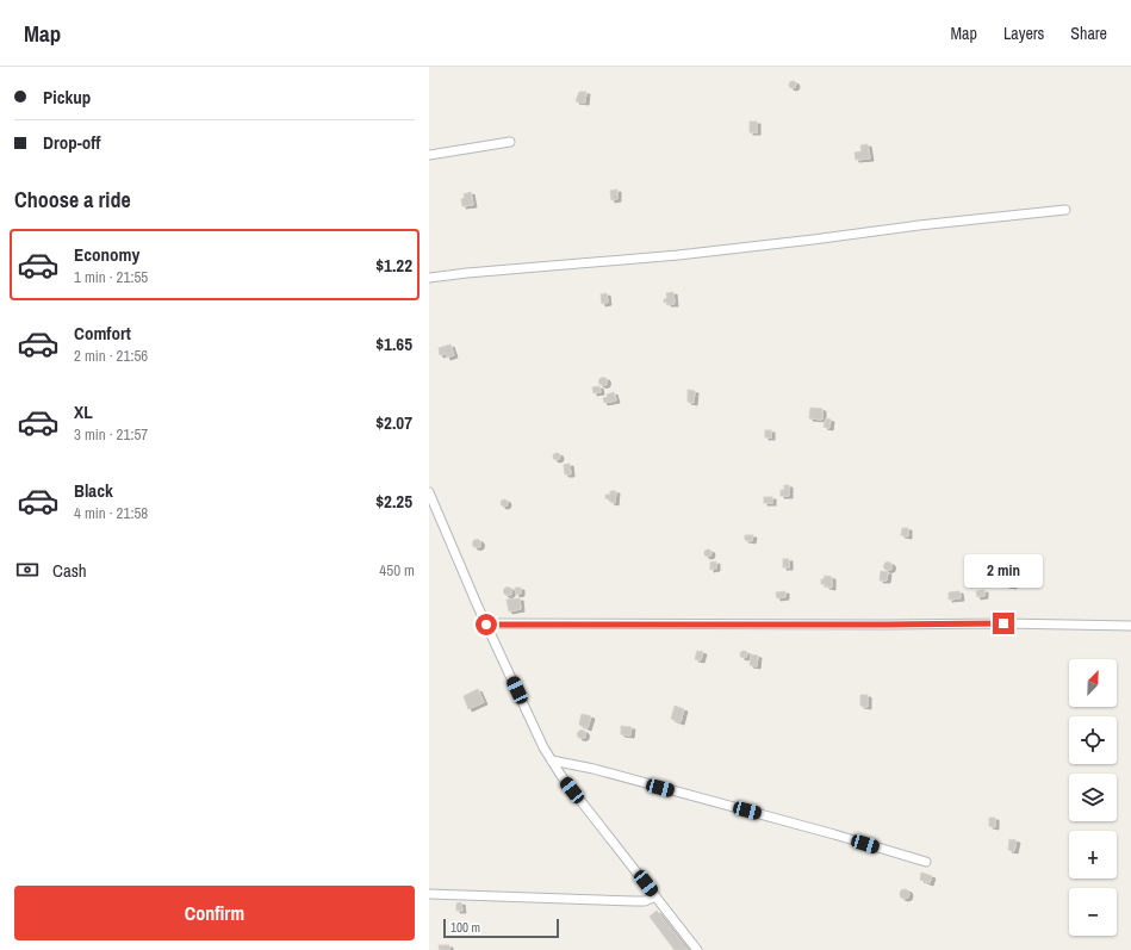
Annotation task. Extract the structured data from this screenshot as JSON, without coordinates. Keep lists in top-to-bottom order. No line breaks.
{"scale_bar":"100 m","north":"top right","page":{"header":"Map","nav":["Map","Layers","Share"],"banner":["Pickup","Drop-off"],"heading":"Choose a ride","list":[{"name":"Economy","note":"1 min · 21:55","value":"$1.22"},{"name":"Comfort","note":"2 min · 21:56","value":"$1.65"},{"name":"XL","note":"3 min · 21:57","value":"$2.07"},{"name":"Black","note":"4 min · 21:58","value":"$2.25"}],"pay":["Cash","450 m"],"bubble":"2 min","map_buttons":["+","−"],"buttons":"Confirm","scale":"100 m"}}
